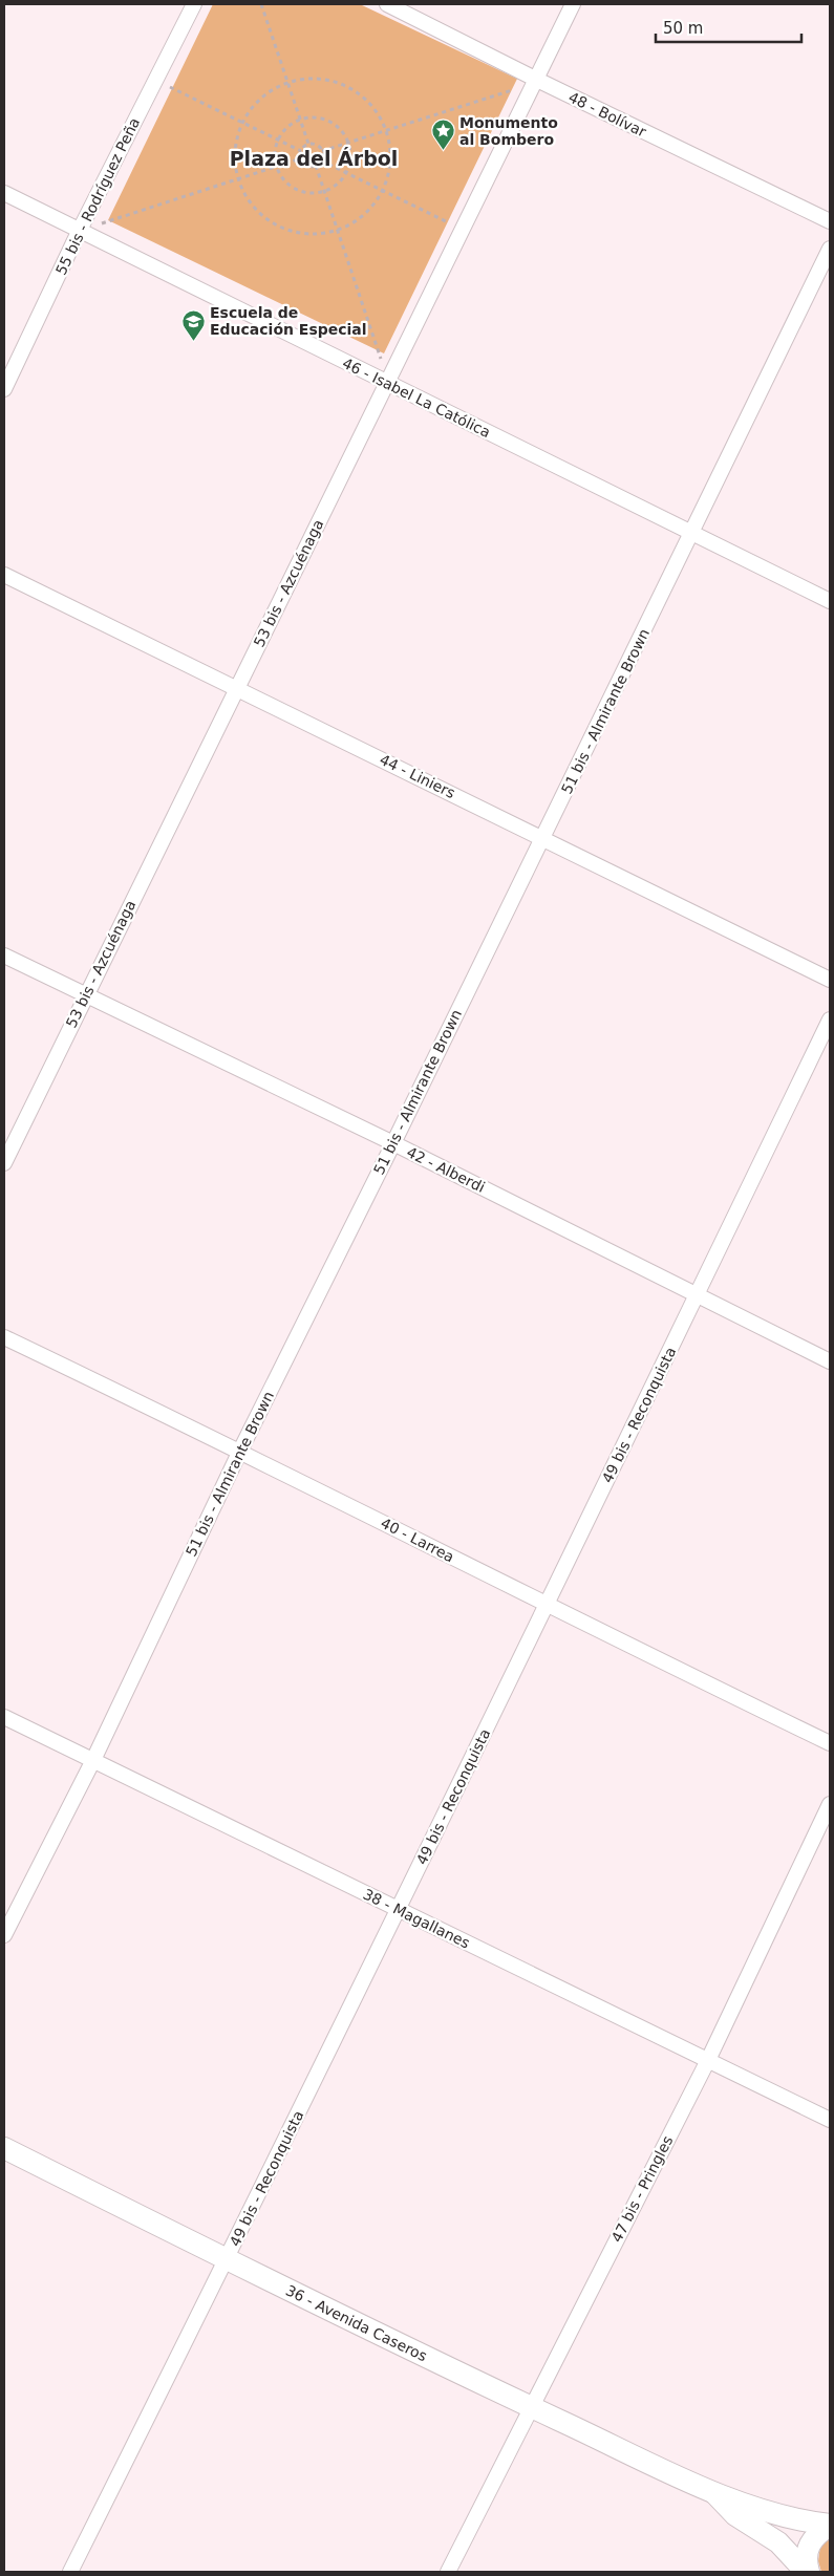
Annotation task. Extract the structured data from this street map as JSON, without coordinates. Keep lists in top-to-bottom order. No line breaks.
{"streets":{"main road":["36 - Avenida Caseros"],"street":["48 - Bolívar","55 bis - Rodríguez Peña","46 - Isabel La Católica","53 bis - Azcuénaga","51 bis - Almirante Brown","44 - Liniers","42 - Alberdi","49 bis - Reconquista","40 - Larrea","38 - Magallanes","47 bis - Pringles"]},"crossings":[["48 - Bolívar","53 bis - Azcuénaga"],["55 bis - Rodríguez Peña","46 - Isabel La Católica"],["46 - Isabel La Católica","53 bis - Azcuénaga"],["46 - Isabel La Católica","51 bis - Almirante Brown"],["53 bis - Azcuénaga","44 - Liniers"],["53 bis - Azcuénaga","42 - Alberdi"],["51 bis - Almirante Brown","44 - Liniers"],["51 bis - Almirante Brown","42 - Alberdi"],["51 bis - Almirante Brown","40 - Larrea"],["51 bis - Almirante Brown","38 - Magallanes"],["42 - Alberdi","49 bis - Reconquista"],["49 bis - Reconquista","40 - Larrea"],["49 bis - Reconquista","38 - Magallanes"],["49 bis - Reconquista","36 - Avenida Caseros"],["38 - Magallanes","47 bis - Pringles"],["47 bis - Pringles","36 - Avenida Caseros"]],"districts":["Plaza del Árbol"],"places":{"place":["Monumento al Bombero"],"school or university":["Escuela de Educación Especial"]},"scale_bar":"50 m"}
